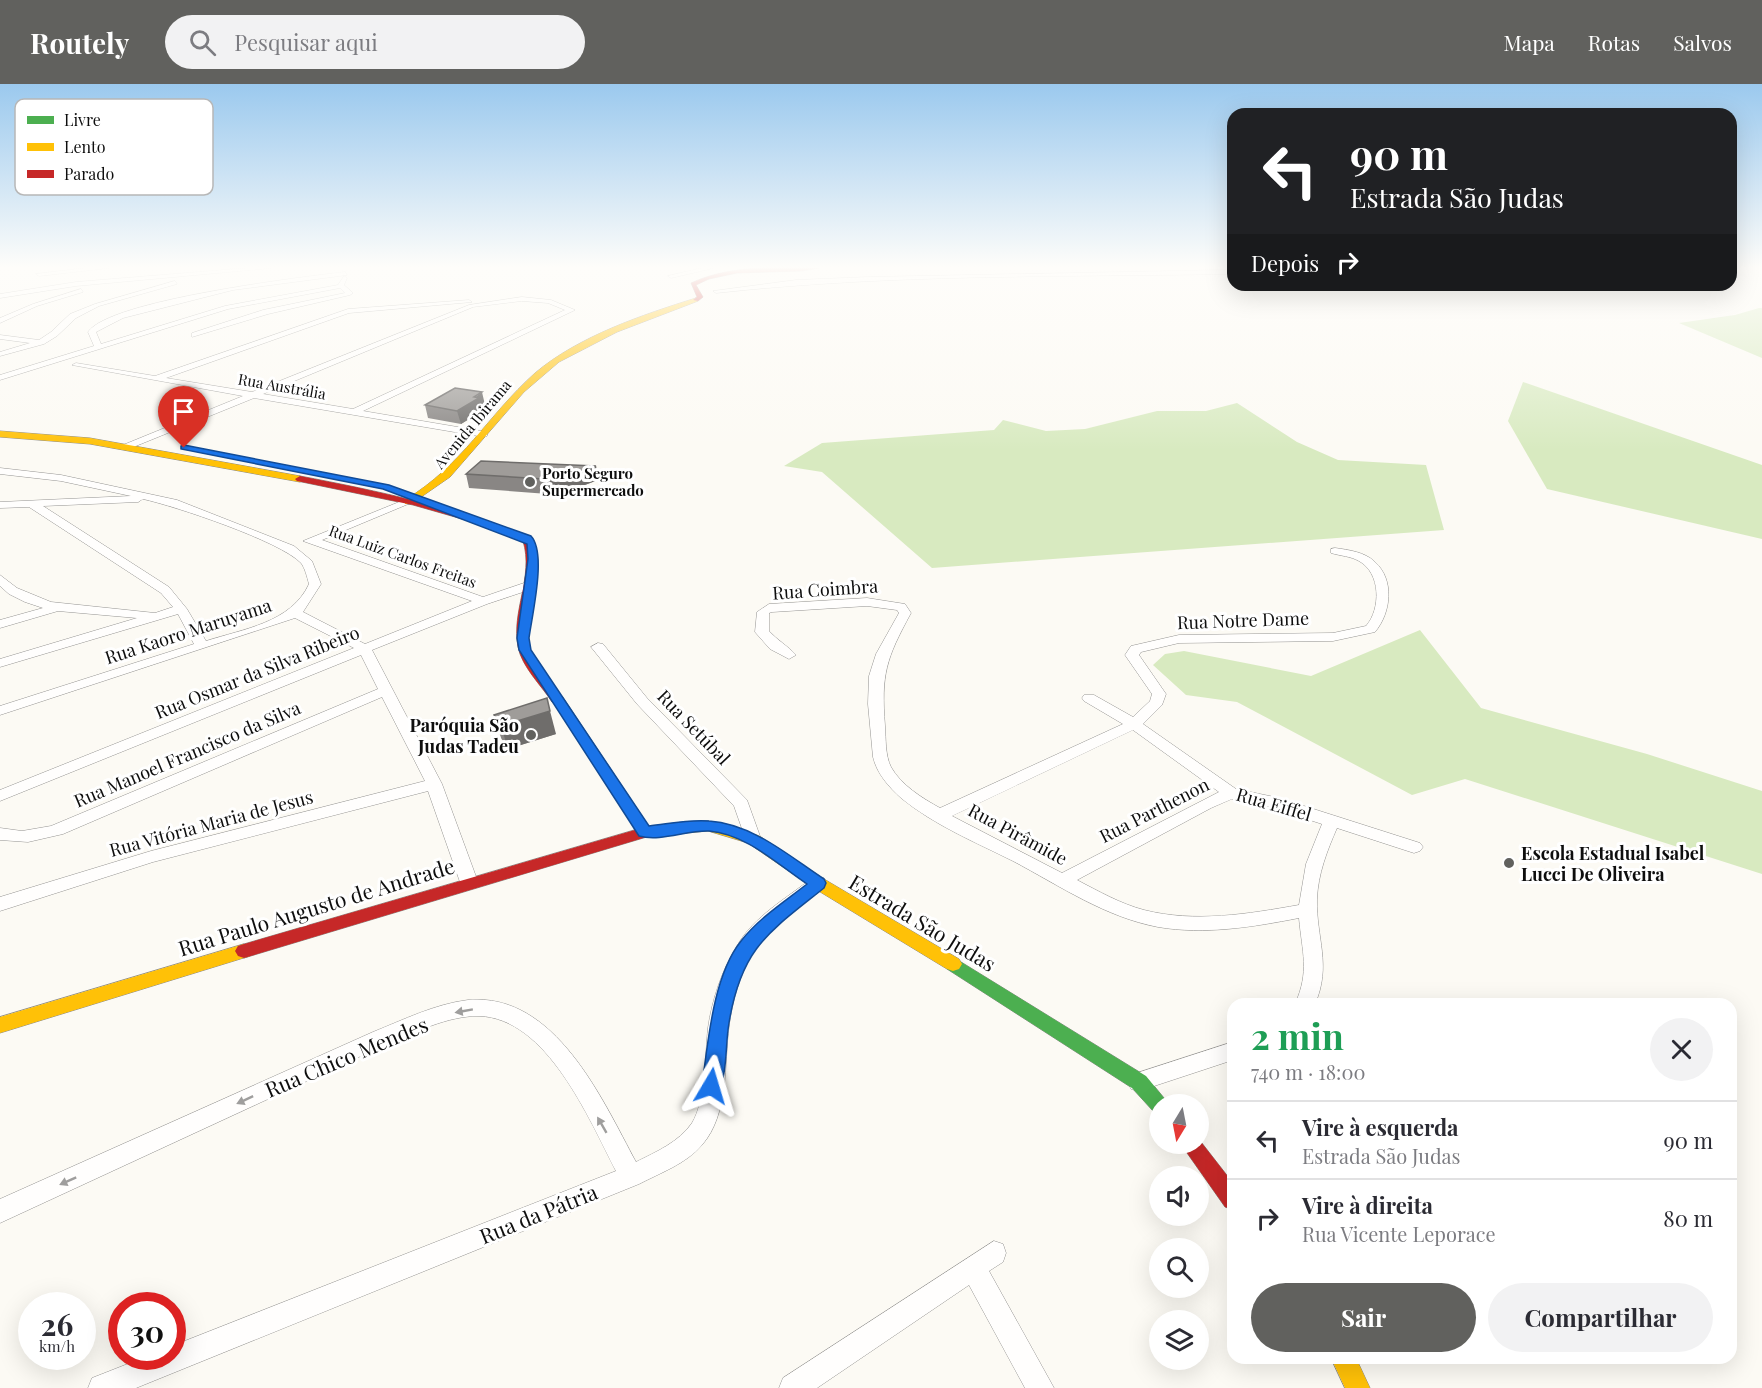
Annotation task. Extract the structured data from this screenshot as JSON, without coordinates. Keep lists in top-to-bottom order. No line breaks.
{"streets":{"main road":["Avenida Ibirama","Rua Paulo Augusto de Andrade","Estrada São Judas"],"street":["Rua Austrália","Rua Luiz Carlos Freitas","Rua Coimbra","Rua Notre Dame","Rua Kaoro Maruyama","Rua Osmar da Silva Ribeiro","Rua Setúbal","Rua Manoel Francisco da Silva","Rua Eiffel","Rua Parthenon","Rua Vitória Maria de Jesus","Rua Pirâmide","Rua Chico Mendes","Rua da Pátria"]},"crossings":[["Rua Austrália","Avenida Ibirama"],["Rua Luiz Carlos Freitas","Rua Osmar da Silva Ribeiro"],["Rua Coimbra","Rua Pirâmide"],["Rua Notre Dame","Rua Eiffel"],["Rua Notre Dame","Rua Pirâmide"],["Rua Setúbal","Estrada São Judas"],["Rua Eiffel","Rua Parthenon"],["Rua Eiffel","Rua Pirâmide"],["Rua Parthenon","Rua Pirâmide"],["Rua Paulo Augusto de Andrade","Estrada São Judas"],["Estrada São Judas","Rua da Pátria"],["Rua Chico Mendes","Rua da Pátria"]],"one_way":["Rua Chico Mendes"],"places":["Porto Seguro Supermercado","Paróquia São Judas Tadeu","Escola Estadual Isabel Lucci De Oliveira"],"legend":["Livre","Lento","Parado"],"north":"bottom","page":{"header":"Routely","search":"Pesquisar aqui","nav":["Mapa","Rotas","Salvos"],"turn":["90 m","Estrada São Judas"],"then":"Depois","heading":["2 min","740 m · 18:00"],"list":[{"name":"Vire à esquerda","note":"Estrada São Judas","value":"90 m"},{"name":"Vire à direita","note":"Rua Vicente Leporace","value":"80 m"}],"buttons":["Sair","Compartilhar"],"speed":"26 km/h","limit":"30"}}
